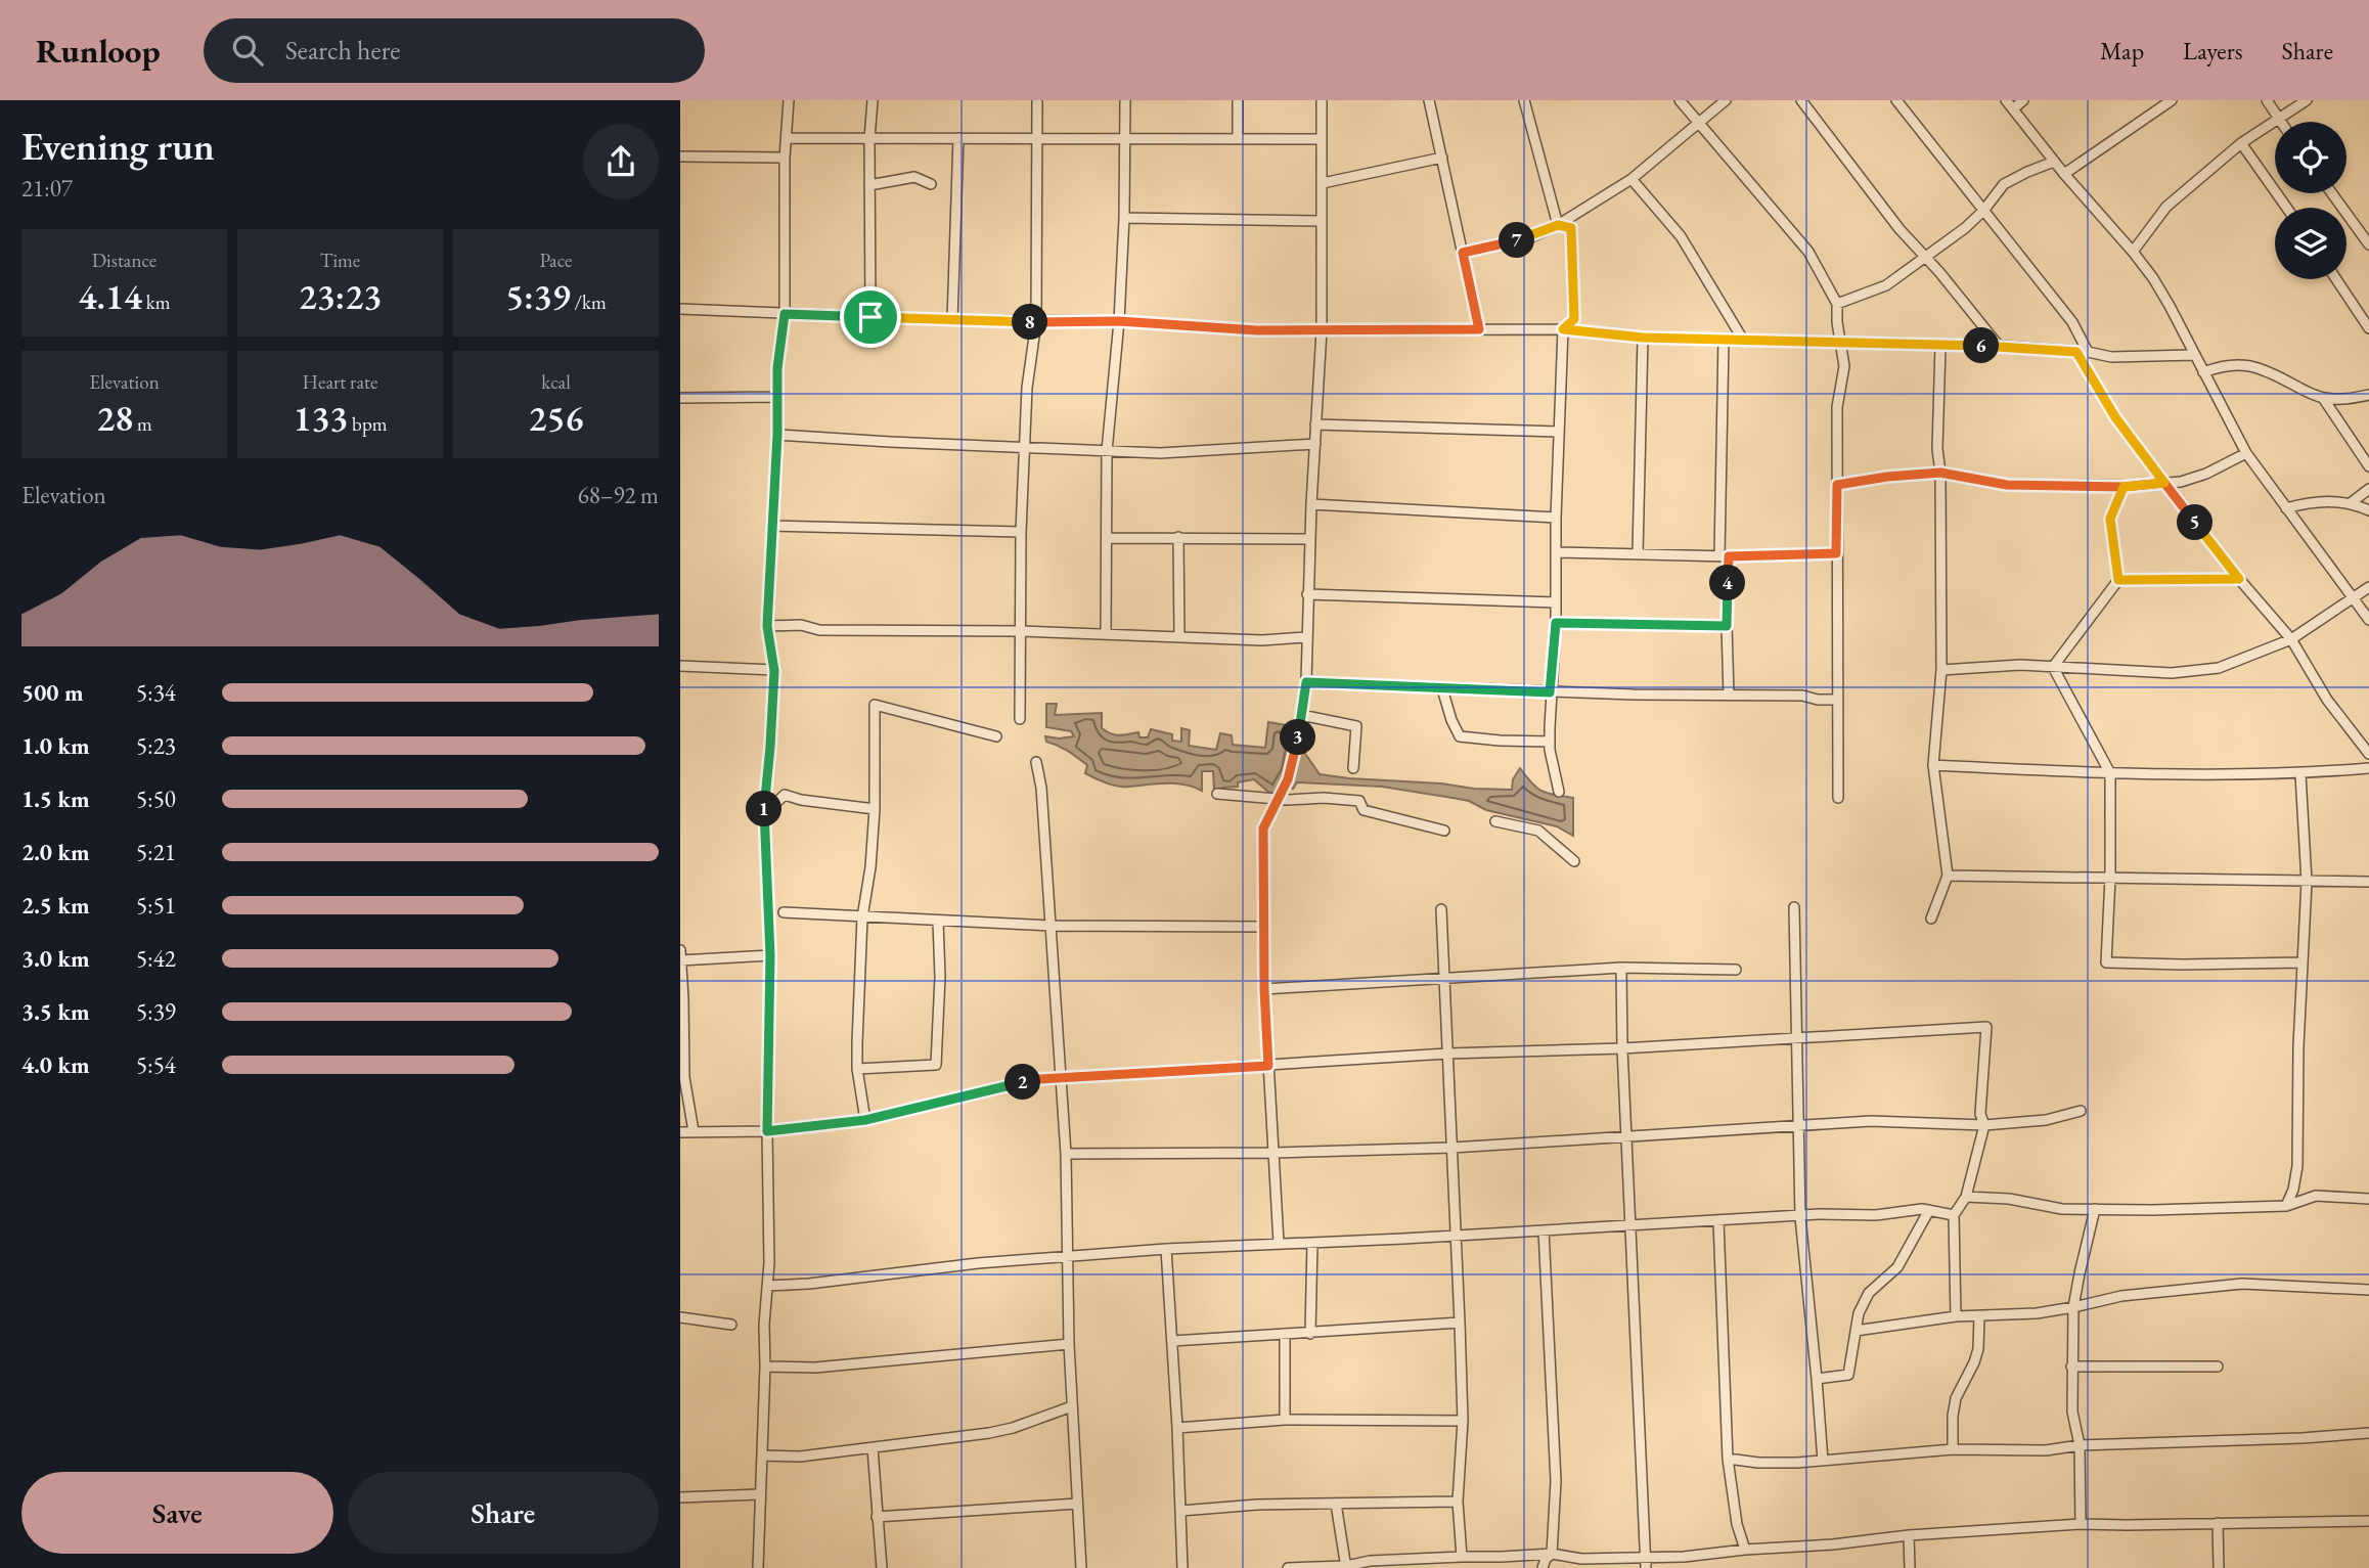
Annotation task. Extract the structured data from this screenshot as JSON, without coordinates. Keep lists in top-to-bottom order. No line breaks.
{"page":{"header":"Runloop","search":"Search here","nav":["Map","Layers","Share"],"heading":["Evening run","21:07"],"stats":[["Distance","4.14 km"],["Time","23:23"],["Pace","5:39 /km"],["Elevation","28 m"],["Heart rate","133 bpm"],["kcal","256"]],"pins":["7","8","6","5","4","3","1","2"],"chart":["Elevation","68–92 m"],"list":[{"name":"500 m","note":"5:34"},{"name":"1.0 km","note":"5:23"},{"name":"1.5 km","note":"5:50"},{"name":"2.0 km","note":"5:21"},{"name":"2.5 km","note":"5:51"},{"name":"3.0 km","note":"5:42"},{"name":"3.5 km","note":"5:39"},{"name":"4.0 km","note":"5:54"}],"buttons":["Save","Share"]}}
